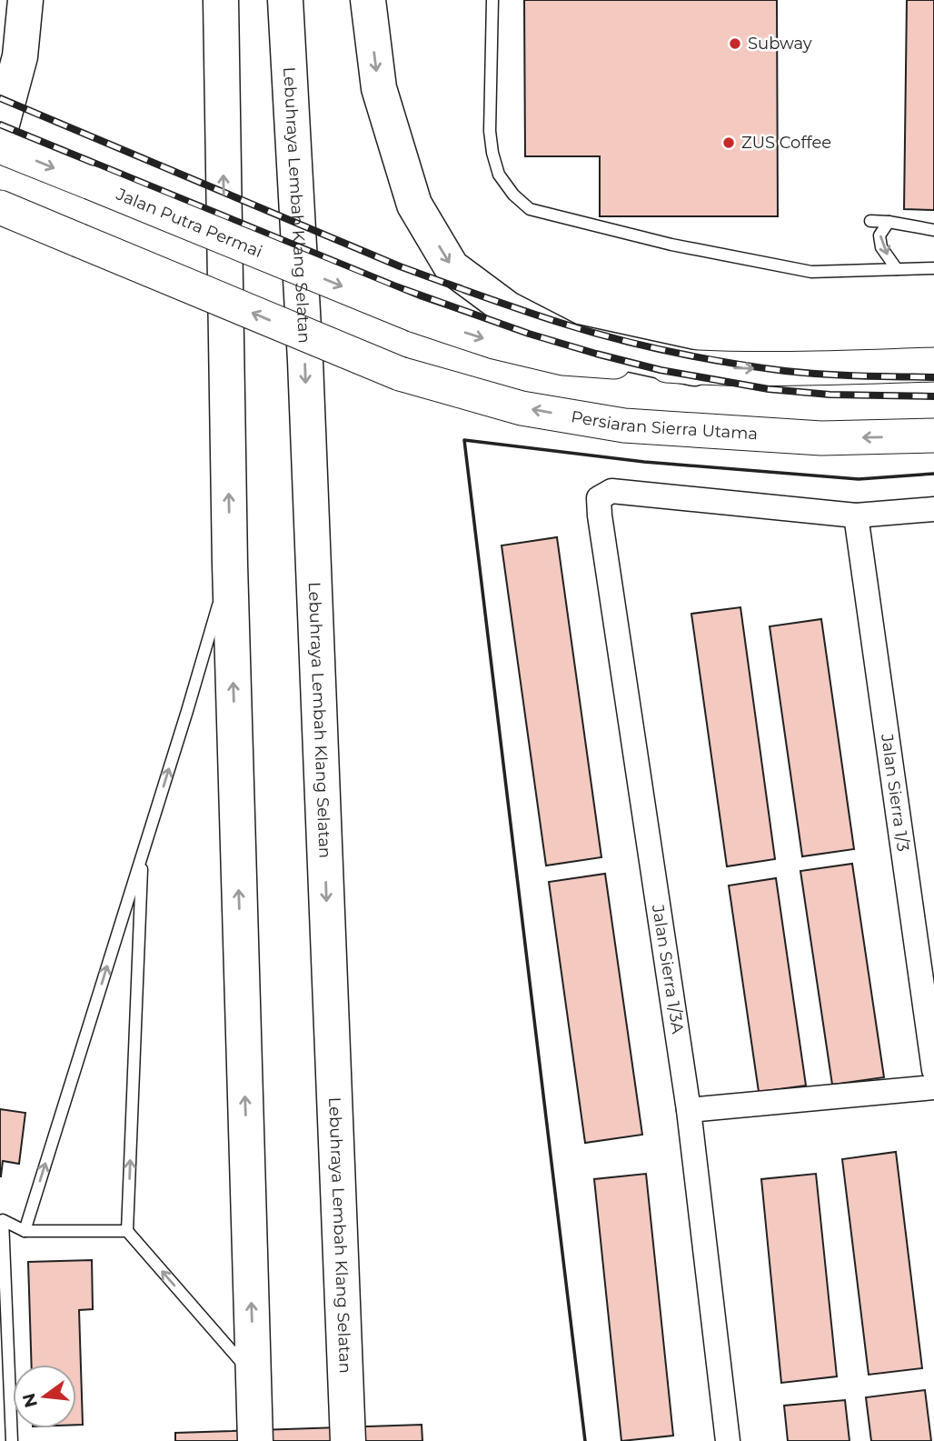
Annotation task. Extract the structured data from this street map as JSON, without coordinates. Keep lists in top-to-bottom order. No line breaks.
{"streets":{"highway":["Lebuhraya Lembah Klang Selatan"],"main road":["Jalan Putra Permai","Persiaran Sierra Utama"],"street":["Jalan Sierra 1/3","Jalan Sierra 1/3A"]},"crossings":[["Jalan Sierra 1/3","Jalan Sierra 1/3A"]],"one_way":["Jalan Putra Permai","Persiaran Sierra Utama"],"places":["Subway","ZUS Coffee"],"north":"left"}
